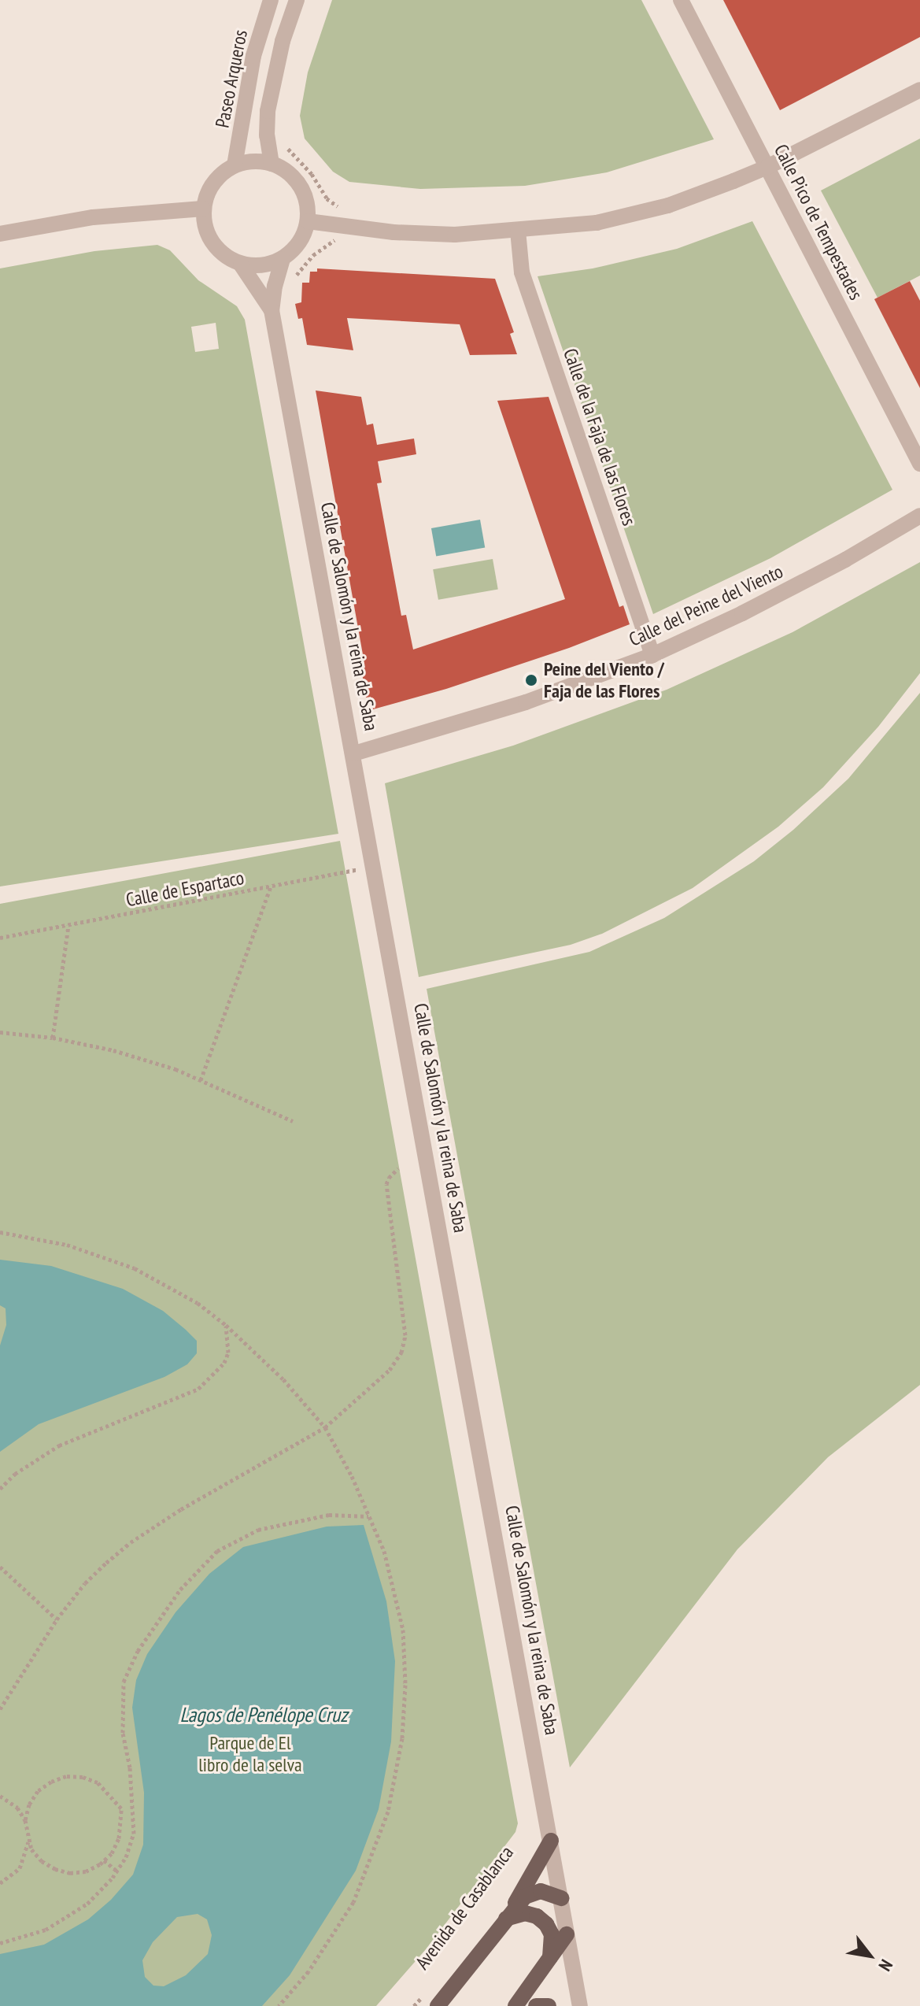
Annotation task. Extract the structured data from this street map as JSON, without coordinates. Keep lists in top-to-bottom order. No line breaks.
{"streets":{"main road":["Avenida de Casablanca"],"street":["Paseo Arqueros","Calle Pico de Tempestades","Calle de la Faja de las Flores","Calle del Peine del Viento","Calle de Salomón y la reina de Saba"],"path":["Calle de Espartaco"]},"crossings":[["Paseo Arqueros","Calle de Salomón y la reina de Saba"],["Calle de la Faja de las Flores","Calle del Peine del Viento"],["Calle del Peine del Viento","Calle de Salomón y la reina de Saba"],["Calle de Salomón y la reina de Saba","Calle de Espartaco"]],"water":["Lagos de Penélope Cruz"],"parks":["Parque de El libro de la selva"],"places":["Peine del Viento / Faja de las Flores"],"north":"bottom right"}
